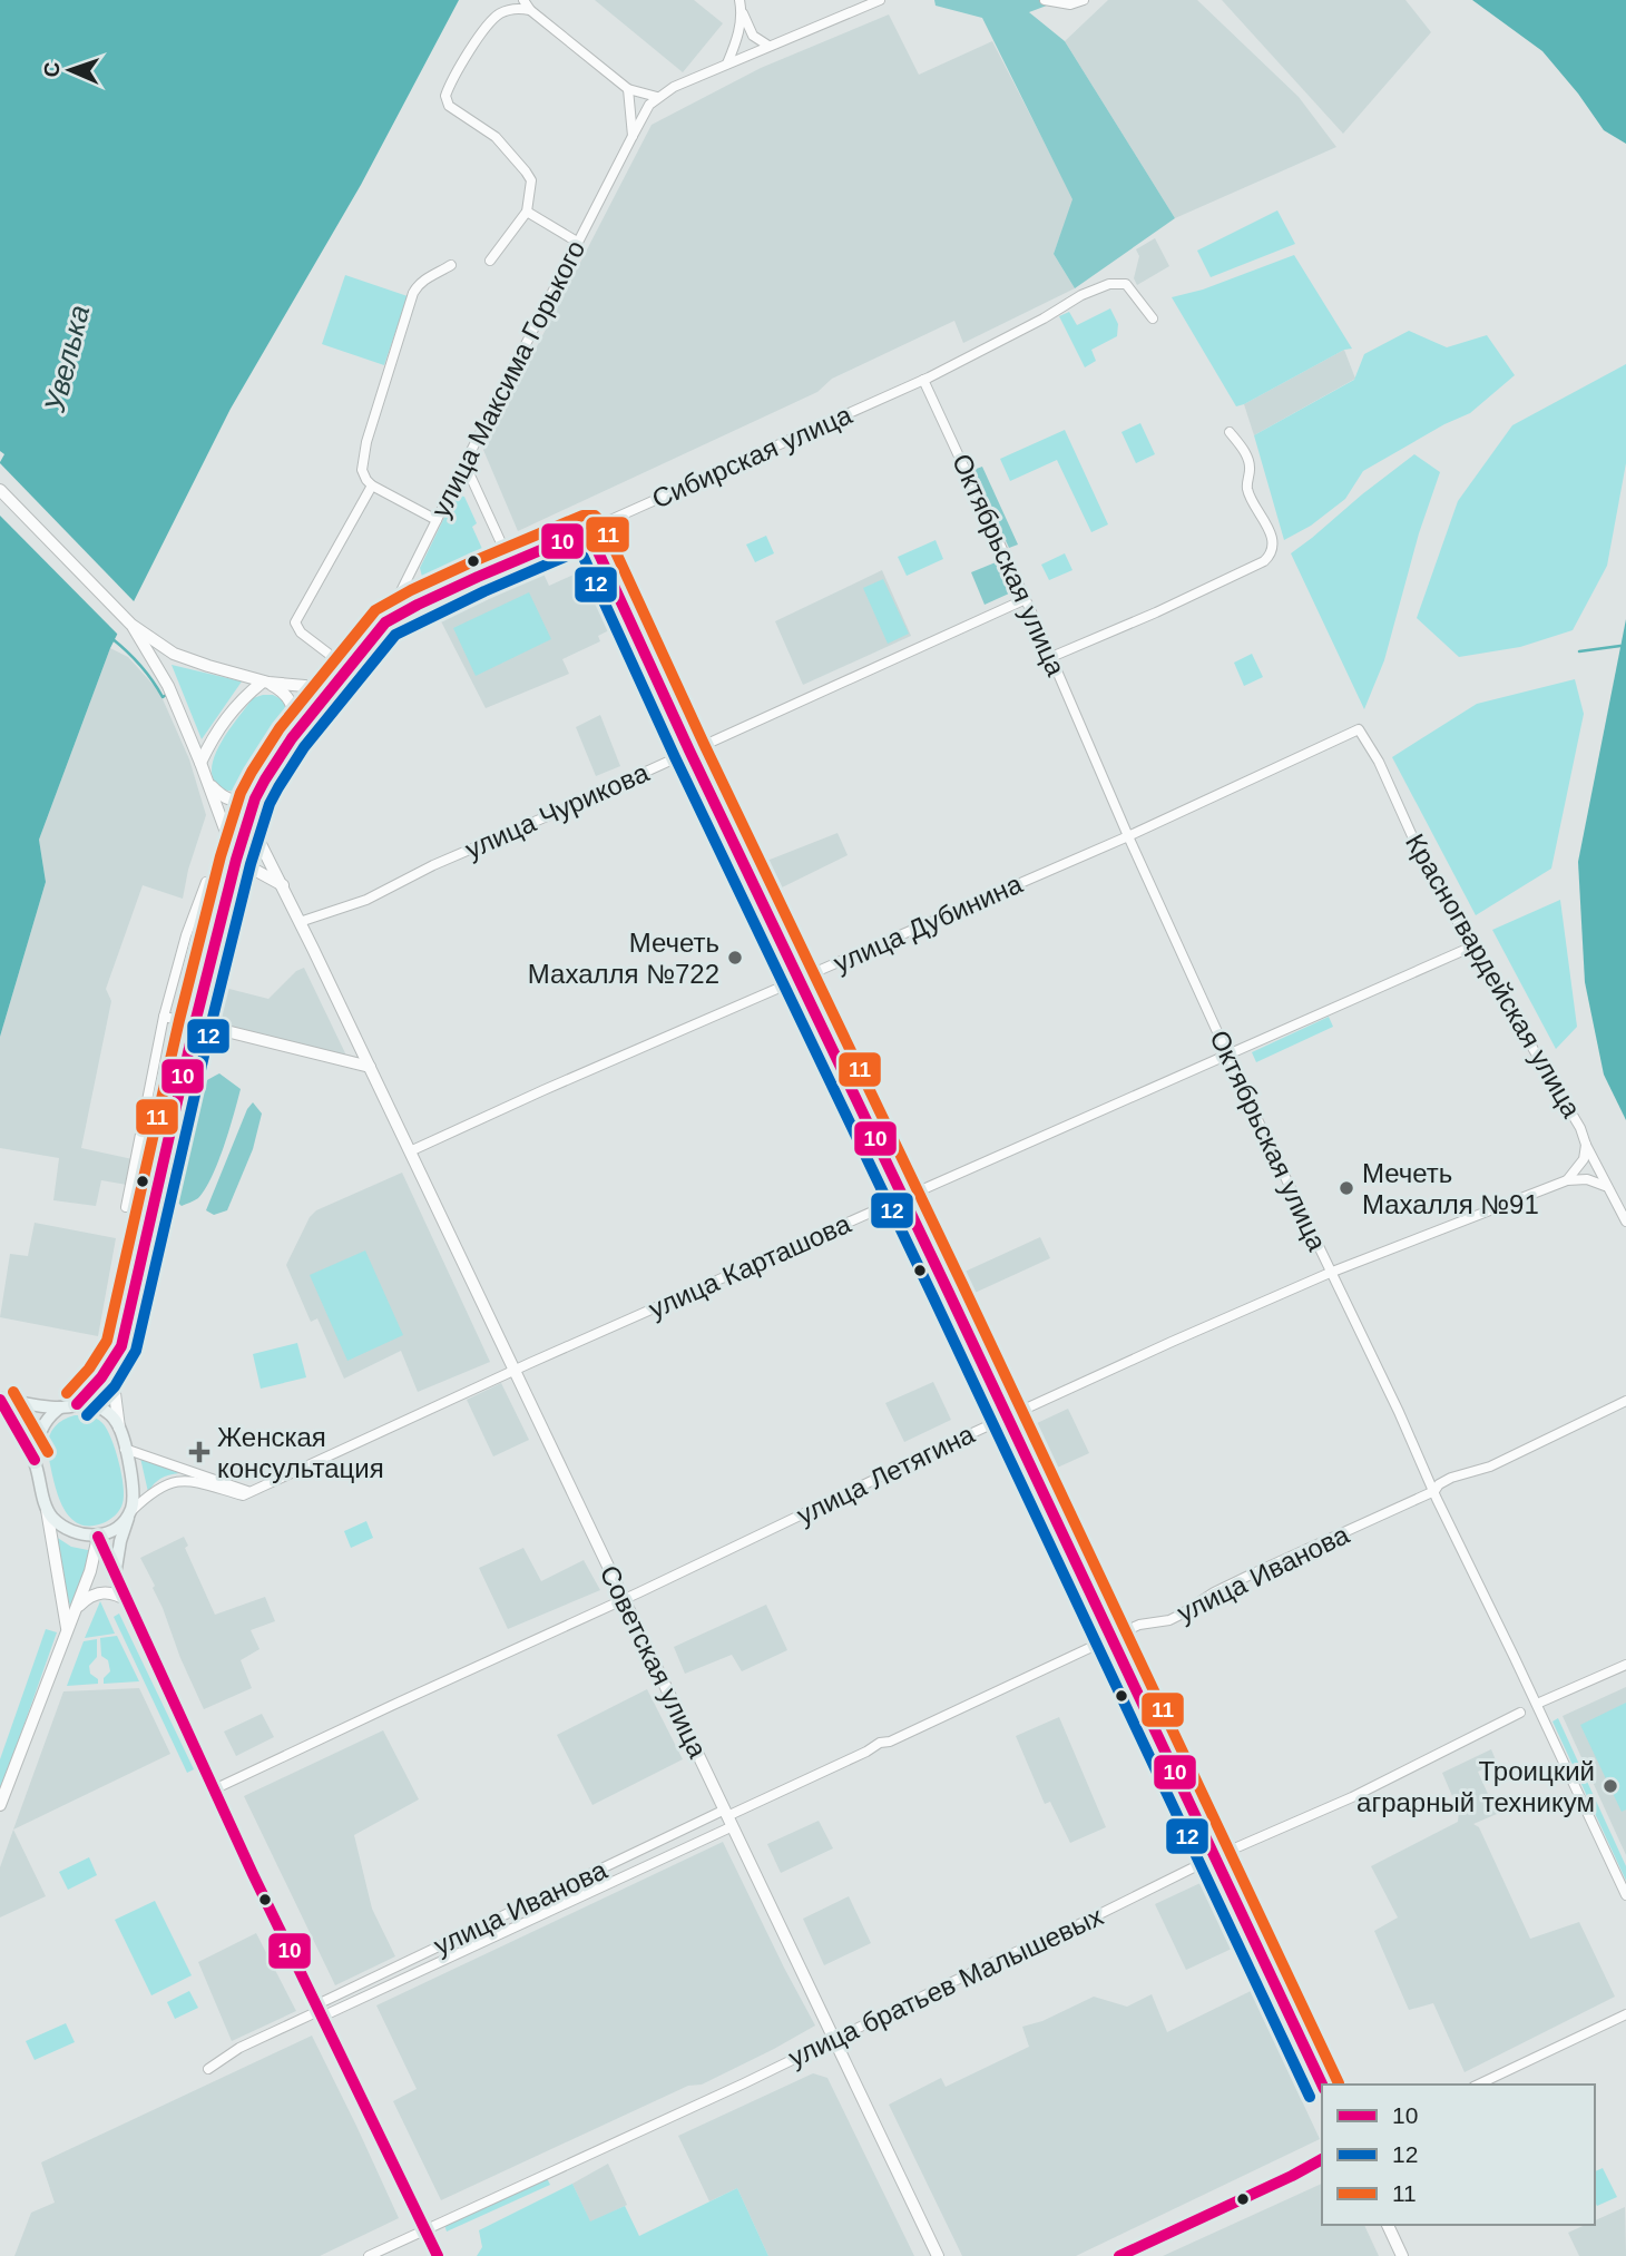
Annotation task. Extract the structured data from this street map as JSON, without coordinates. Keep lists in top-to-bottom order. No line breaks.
{"streets":{"street":["улица Максима Горького","Сибирская улица","Октябрьская улица","улица Чурикова","улица Дубинина","Красногвардейская улица","улица Карташова","улица Летягина","улица Иванова","Советская улица","улица братьев Малышевых"]},"crossings":[["улица Максима Горького","Сибирская улица"],["Сибирская улица","Октябрьская улица"],["Сибирская улица","Советская улица"],["Октябрьская улица","улица Чурикова"],["Октябрьская улица","улица Дубинина"],["Октябрьская улица","улица Карташова"],["Октябрьская улица","улица Летягина"],["Октябрьская улица","улица Иванова"],["улица Чурикова","Советская улица"],["улица Дубинина","Красногвардейская улица"],["улица Дубинина","Советская улица"],["Красногвардейская улица","улица Карташова"],["улица Карташова","Советская улица"],["улица Летягина","Советская улица"],["улица Иванова","Советская улица"],["Советская улица","улица братьев Малышевых"]],"water":["Увелька"],"places":{"other":["Мечеть Махалля №722","Мечеть Махалля №91","Троицкий аграрный техникум"],"health":["Женская консультация"]},"lines":["transit line 11","transit line 10","transit line 12"],"legend":["10","12","11"],"north":"left"}
